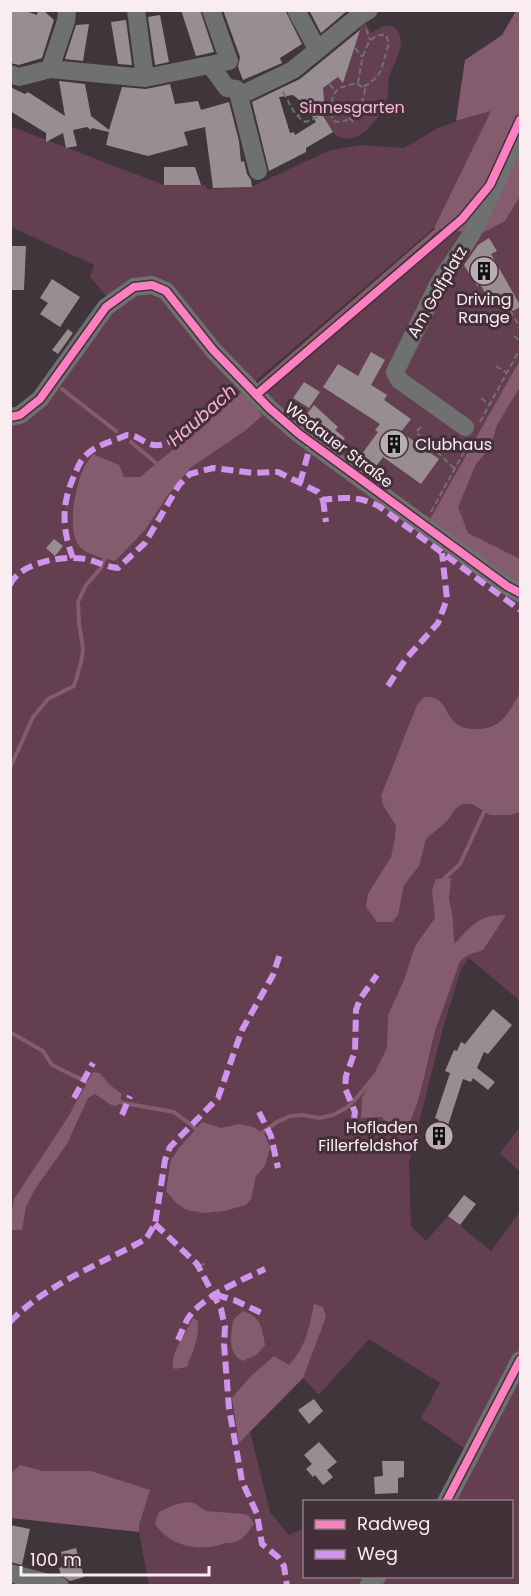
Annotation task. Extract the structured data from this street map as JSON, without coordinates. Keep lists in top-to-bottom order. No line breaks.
{"streets":{"street":["Am Golfplatz","Wedauer Straße"]},"water":["Haubach"],"parks":["Sinnesgarten"],"places":{"building":["Driving Range","Clubhaus","Hofladen Fillerfeldshof"]},"legend":["Radweg","Weg"],"scale_bar":"100 m"}
